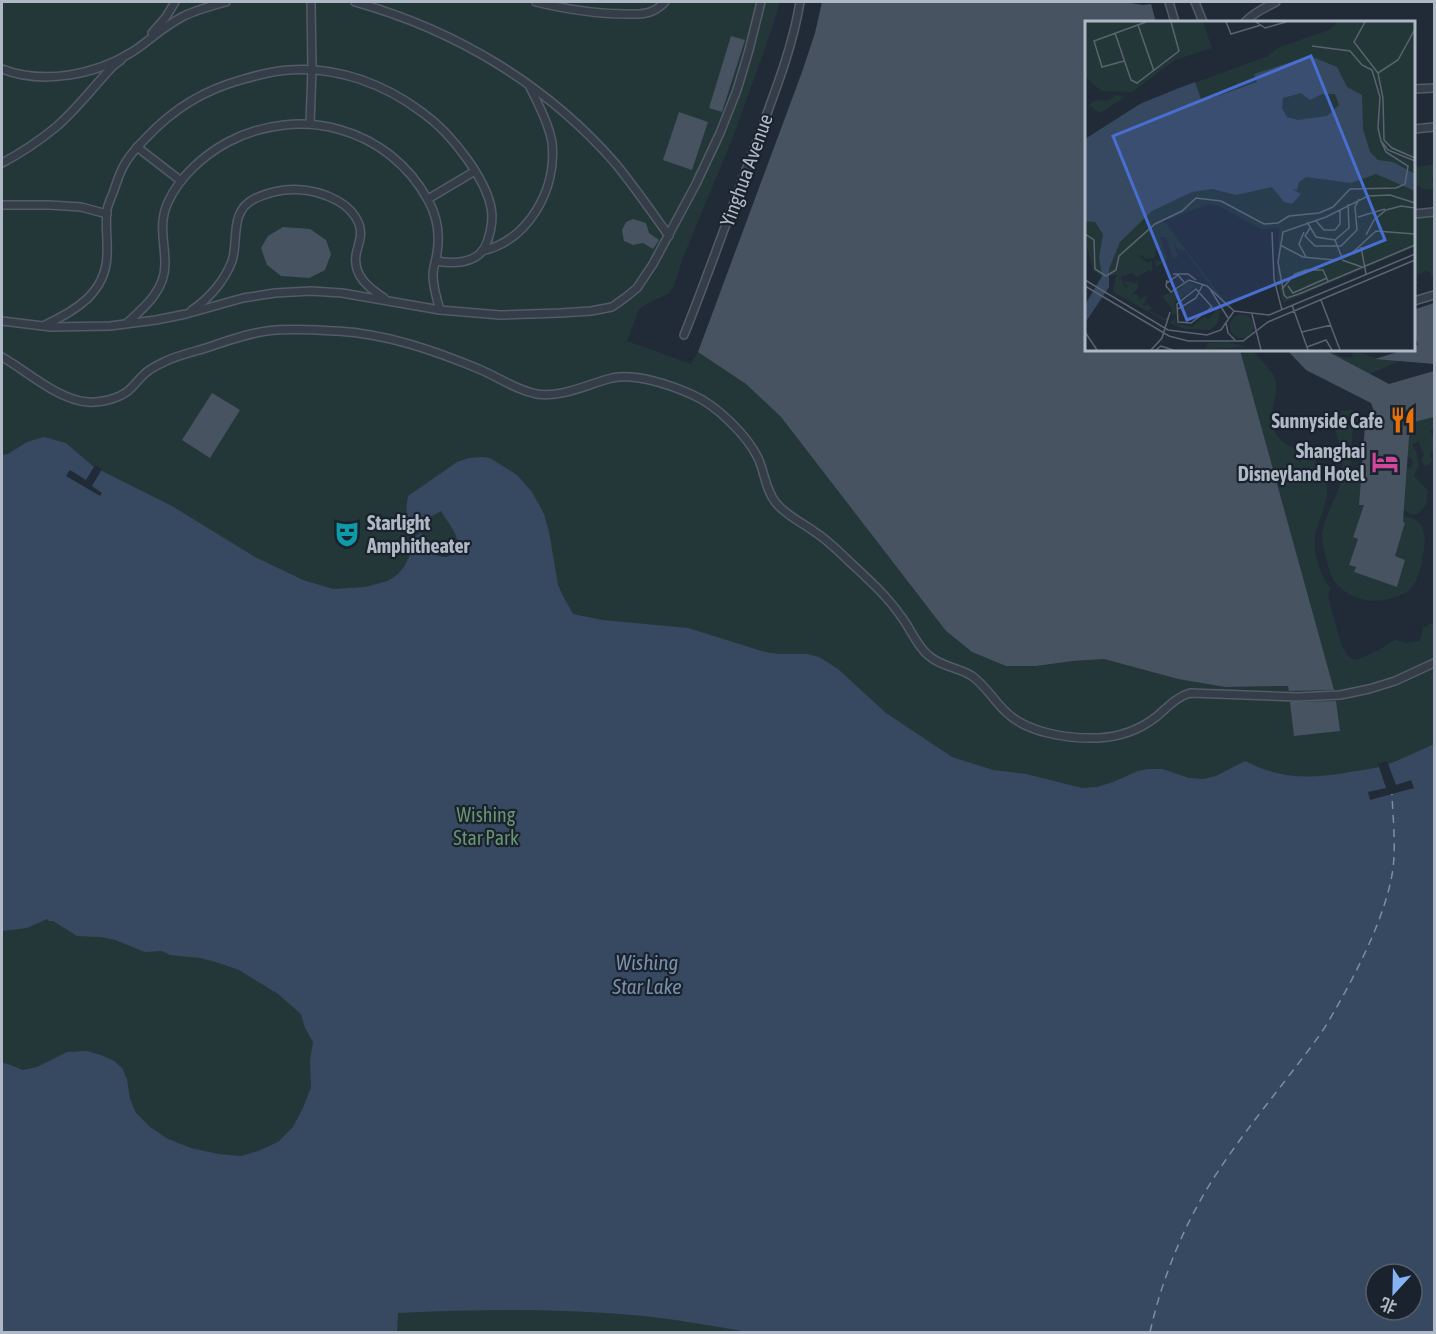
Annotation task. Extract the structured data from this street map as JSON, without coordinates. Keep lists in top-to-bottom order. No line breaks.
{"streets":{"lane":["Yinghua Avenue"]},"water":["Wishing Star Lake"],"parks":["Wishing Star Park"],"places":{"restaurant":["Sunnyside Cafe"],"hotel":["Shanghai Disneyland Hotel"],"theatre":["Starlight Amphitheater"]},"north":"bottom"}
